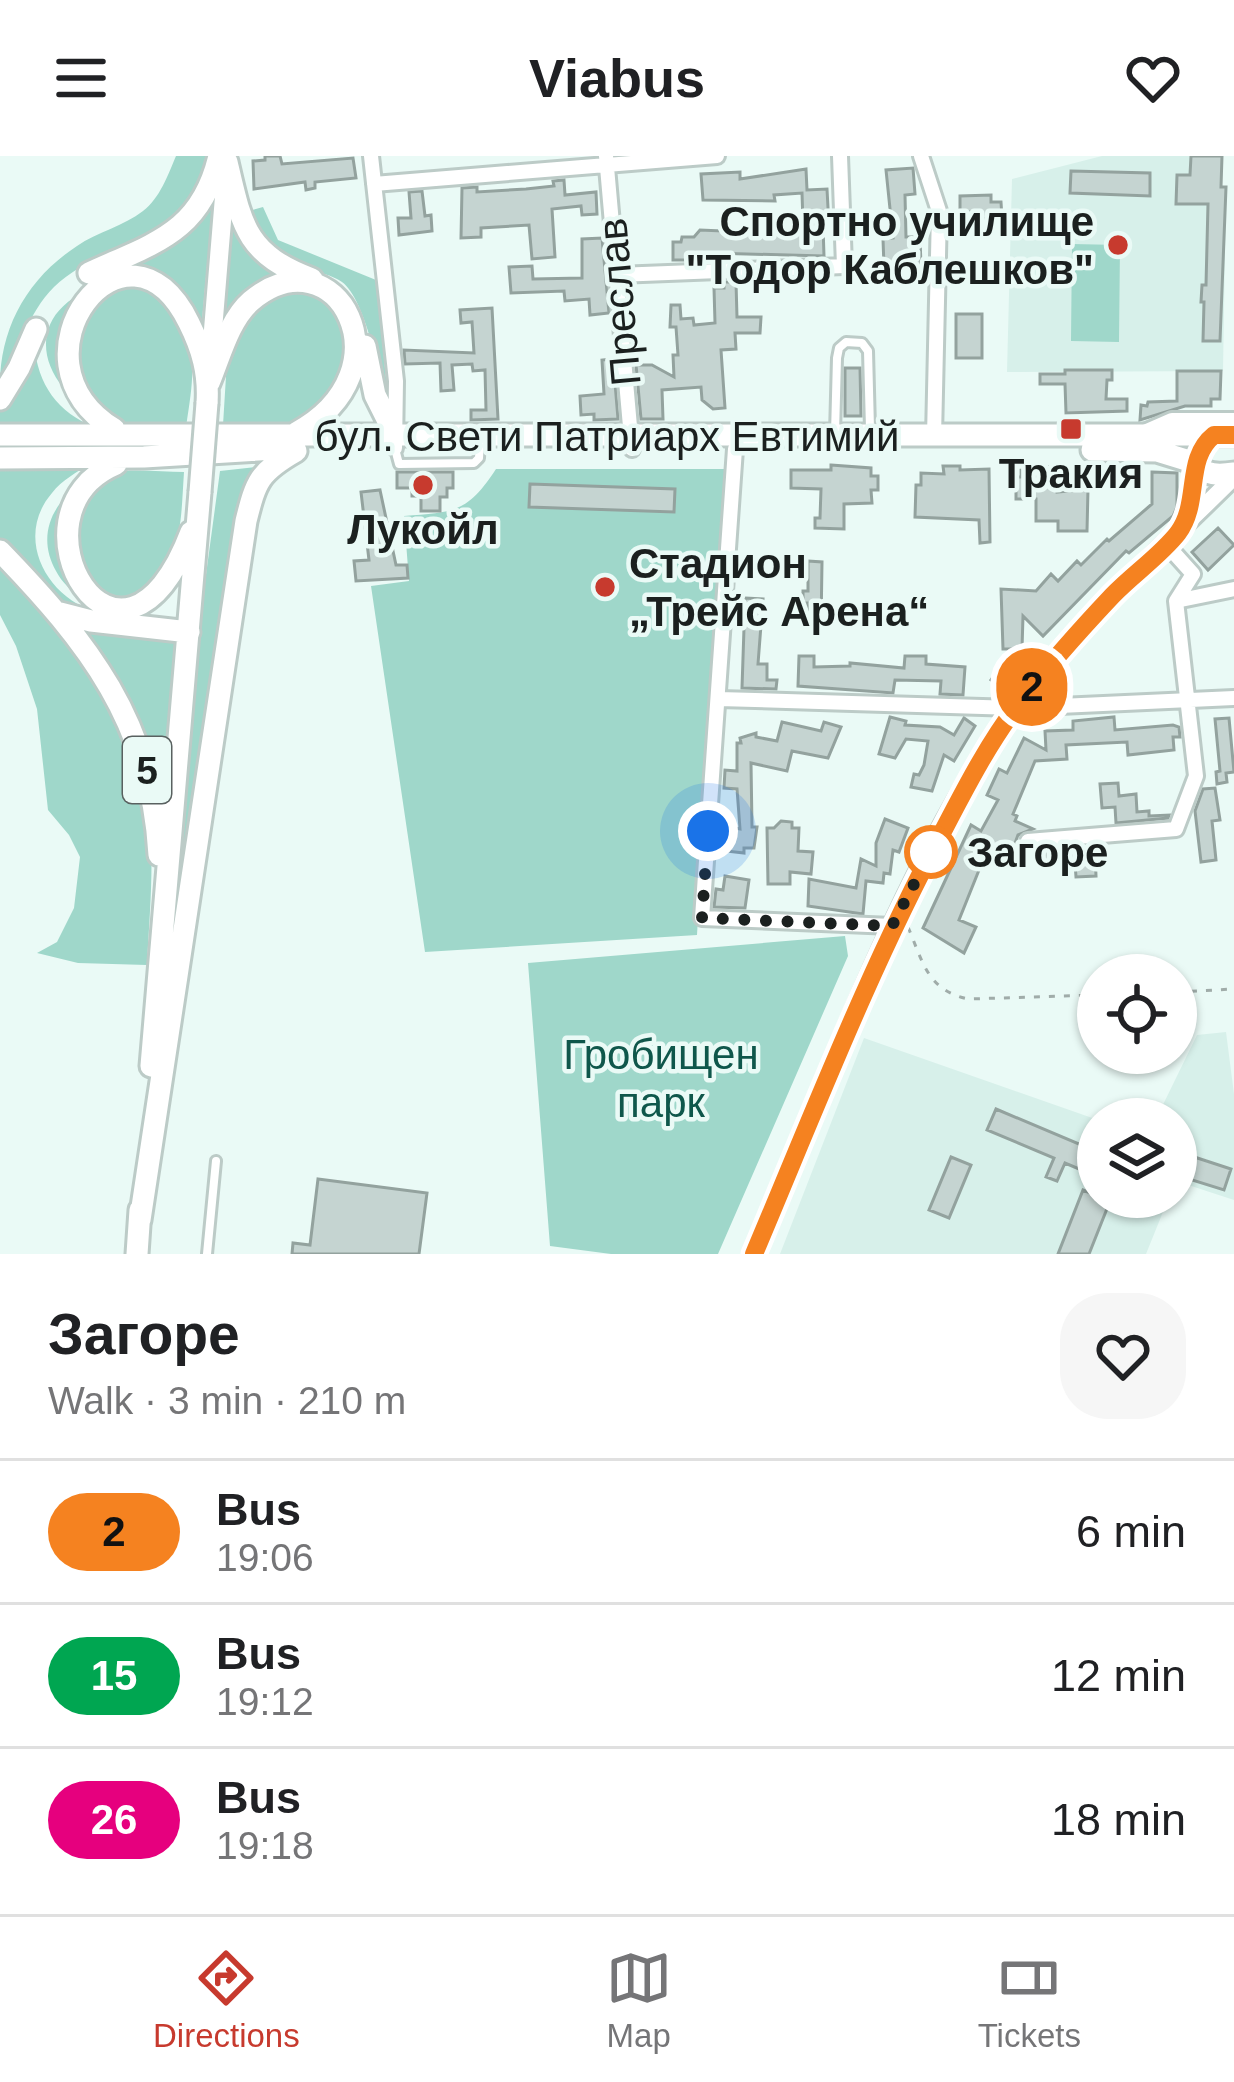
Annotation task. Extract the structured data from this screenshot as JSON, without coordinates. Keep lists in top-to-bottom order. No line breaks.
{"streets":{"main road":["бул. Свети Патриарх Евтимий","5"],"street":["Преслав"]},"crossings":[["Преслав","бул. Свети Патриарх Евтимий"],["бул. Свети Патриарх Евтимий","5"]],"parks":["Гробищен парк"],"places":{"other":["Спортно училище \"Тодор Каблешков\"","Лукойл","Стадион „Трейс Арена“","Загоре"],"transit":["Тракия"]},"lines":["bus line 2"],"page":{"header":"Viabus","on_map":"2","heading":["Загоре","Walk · 3 min · 210 m"],"list":[{"mark":"2","name":"Bus","note":"19:06","value":"6 min"},{"mark":"15","name":"Bus","note":"19:12","value":"12 min"},{"mark":"26","name":"Bus","note":"19:18","value":"18 min"}],"tabs":["Directions","Map","Tickets"]}}
